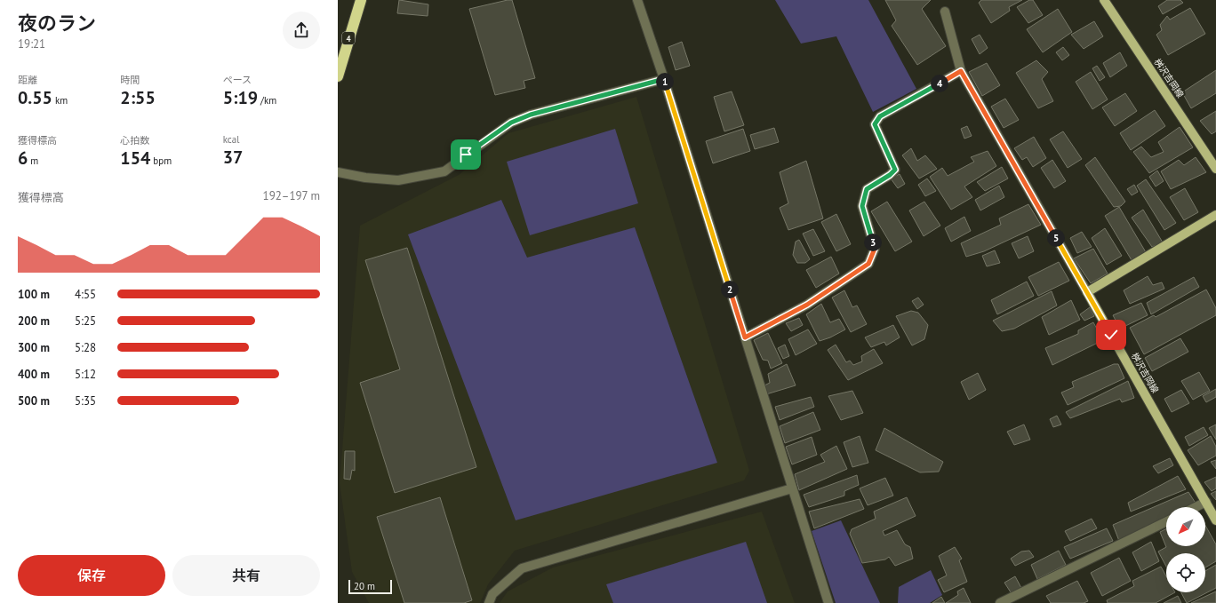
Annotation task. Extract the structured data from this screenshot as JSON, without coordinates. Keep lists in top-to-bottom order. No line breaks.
{"streets":{"highway":["4"],"main road":["桝沢吉岡線"]},"scale_bar":"20 m","north":"bottom left","page":{"heading":["夜のラン","19:21"],"stats":[["距離","0.55 km"],["時間","2:55"],["ペース","5:19 /km"],["獲得標高","6 m"],["心拍数","154 bpm"],["kcal","37"]],"pins":["1","4","5","3","2"],"chart":["獲得標高","192–197 m"],"list":[{"name":"100 m","note":"4:55"},{"name":"200 m","note":"5:25"},{"name":"300 m","note":"5:28"},{"name":"400 m","note":"5:12"},{"name":"500 m","note":"5:35"}],"buttons":["保存","共有"],"scale":"20 m"}}
